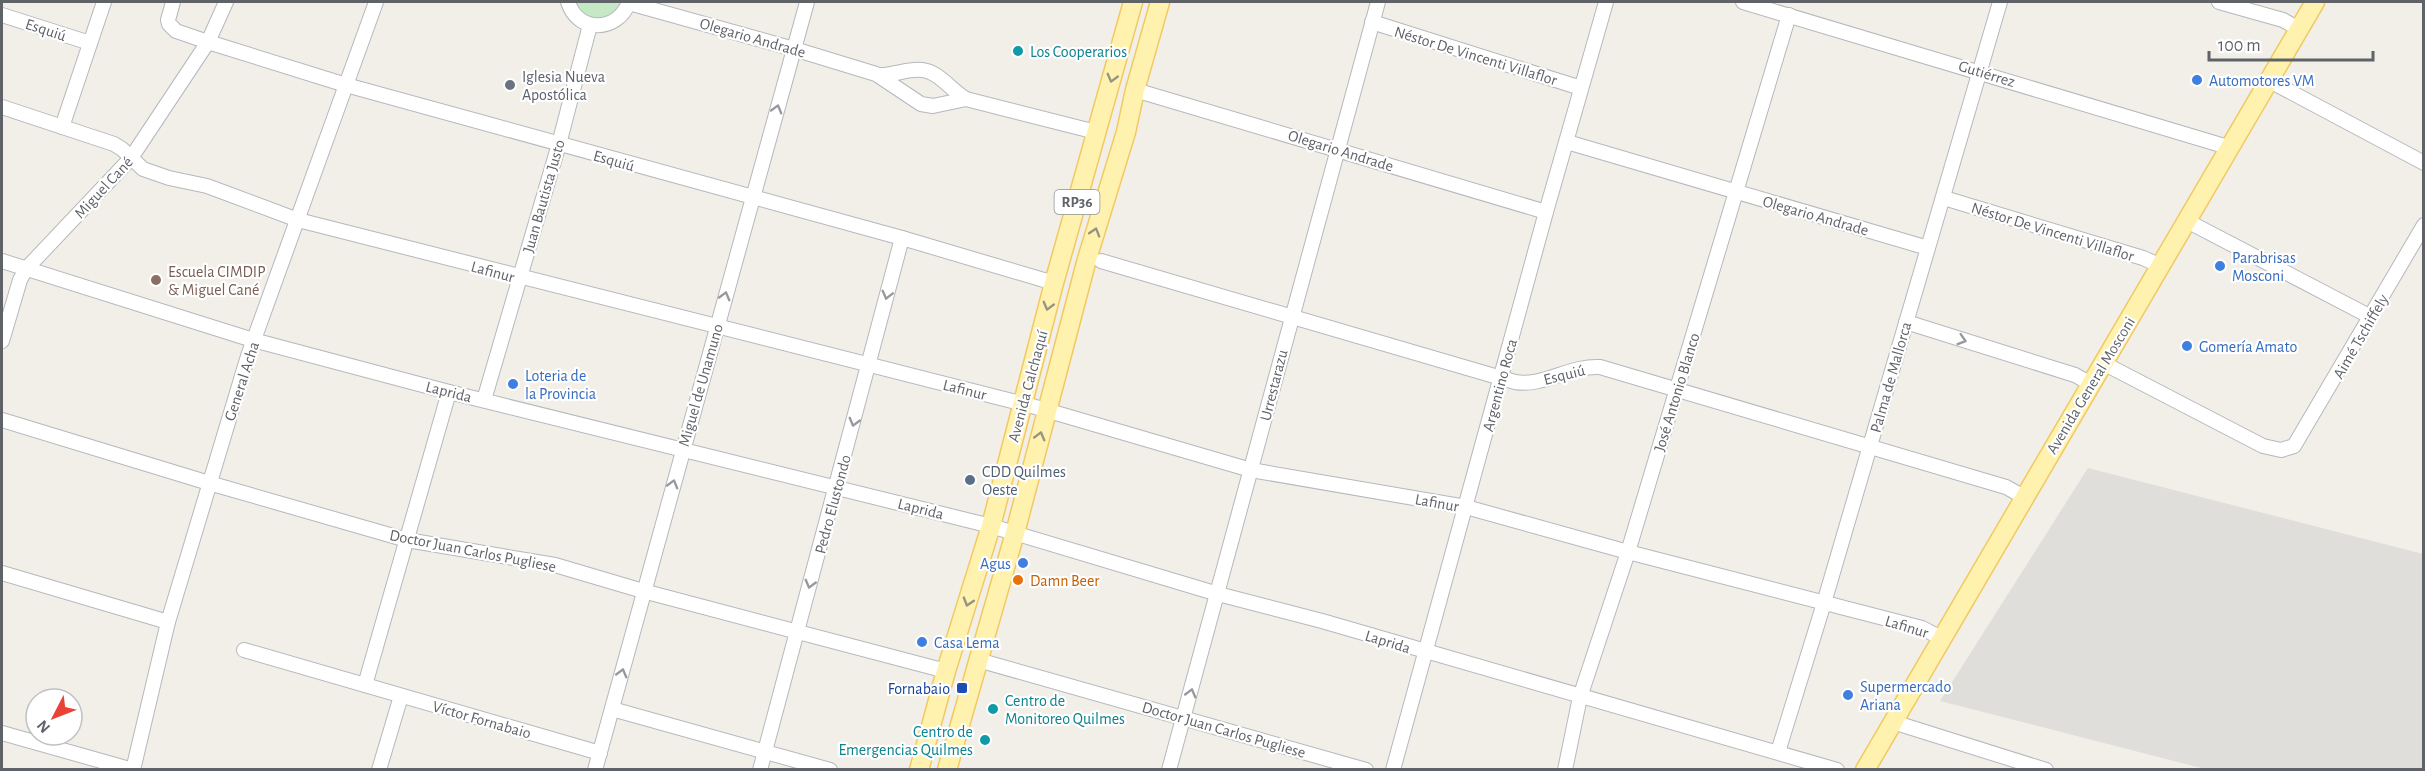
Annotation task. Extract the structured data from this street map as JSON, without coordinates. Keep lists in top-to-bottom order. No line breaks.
{"streets":{"main road":["RP36","Avenida General Mosconi","Avenida Calchaquí"],"street":["Esquiú","Olegario Andrade","Néstor De Vincenti Villaflor","Gutiérrez","Miguel Cané","Juan Bautista Justo","Lafinur","Aimé Tschiffely","Palma de Mallorca","General Acha","Miguel de Unamuno","Urrestarazu","Argentino Roca","Laprida","José Antonio Blanco","Pedro Elustondo","Doctor Juan Carlos Pugliese","Víctor Fornabaio"]},"crossings":[["Esquiú","Miguel Cané"],["Esquiú","Juan Bautista Justo"],["Esquiú","Palma de Mallorca"],["Esquiú","General Acha"],["Esquiú","Miguel de Unamuno"],["Esquiú","Urrestarazu"],["Esquiú","Argentino Roca"],["Esquiú","Avenida General Mosconi"],["Esquiú","Avenida Calchaquí"],["Esquiú","José Antonio Blanco"],["Esquiú","Pedro Elustondo"],["Olegario Andrade","Palma de Mallorca"],["Olegario Andrade","Miguel de Unamuno"],["Olegario Andrade","Urrestarazu"],["Olegario Andrade","Argentino Roca"],["Olegario Andrade","Avenida Calchaquí"],["Olegario Andrade","José Antonio Blanco"],["Néstor De Vincenti Villaflor","Palma de Mallorca"],["Néstor De Vincenti Villaflor","Urrestarazu"],["Néstor De Vincenti Villaflor","Argentino Roca"],["Néstor De Vincenti Villaflor","Avenida General Mosconi"],["Gutiérrez","Palma de Mallorca"],["Gutiérrez","Avenida General Mosconi"],["Gutiérrez","José Antonio Blanco"],["Miguel Cané","Lafinur"],["Miguel Cané","Laprida"],["Juan Bautista Justo","Lafinur"],["Juan Bautista Justo","Laprida"],["Lafinur","Palma de Mallorca"],["Lafinur","General Acha"],["Lafinur","Miguel de Unamuno"],["Lafinur","Urrestarazu"],["Lafinur","Argentino Roca"],["Lafinur","Avenida General Mosconi"],["Lafinur","Avenida Calchaquí"],["Lafinur","José Antonio Blanco"],["Lafinur","Pedro Elustondo"],["Aimé Tschiffely","Avenida General Mosconi"],["Palma de Mallorca","Laprida"],["General Acha","Laprida"],["General Acha","Doctor Juan Carlos Pugliese"],["Miguel de Unamuno","Laprida"],["Miguel de Unamuno","Doctor Juan Carlos Pugliese"],["Miguel de Unamuno","Víctor Fornabaio"],["Urrestarazu","Laprida"],["Urrestarazu","Doctor Juan Carlos Pugliese"],["Argentino Roca","Laprida"],["Avenida Calchaquí","Laprida"],["Avenida Calchaquí","Doctor Juan Carlos Pugliese"],["Laprida","José Antonio Blanco"],["Laprida","Pedro Elustondo"],["Pedro Elustondo","Doctor Juan Carlos Pugliese"]],"one_way":["Miguel de Unamuno","Pedro Elustondo"],"places":{"other":["Los Cooperarios","Automotores VM","Iglesia Nueva Apostólica","Parabrisas Mosconi","Escuela CIMDIP & Miguel Cané","Gomería Amato","Loteria de la Provincia","CDD Quilmes Oeste","Agus","Damn Beer","Casa Lema","Supermercado Ariana","Centro de Monitoreo Quilmes","Centro de Emergencias Quilmes"],"transit":["Fornabaio"]},"scale_bar":"100 m","north":"bottom left"}
